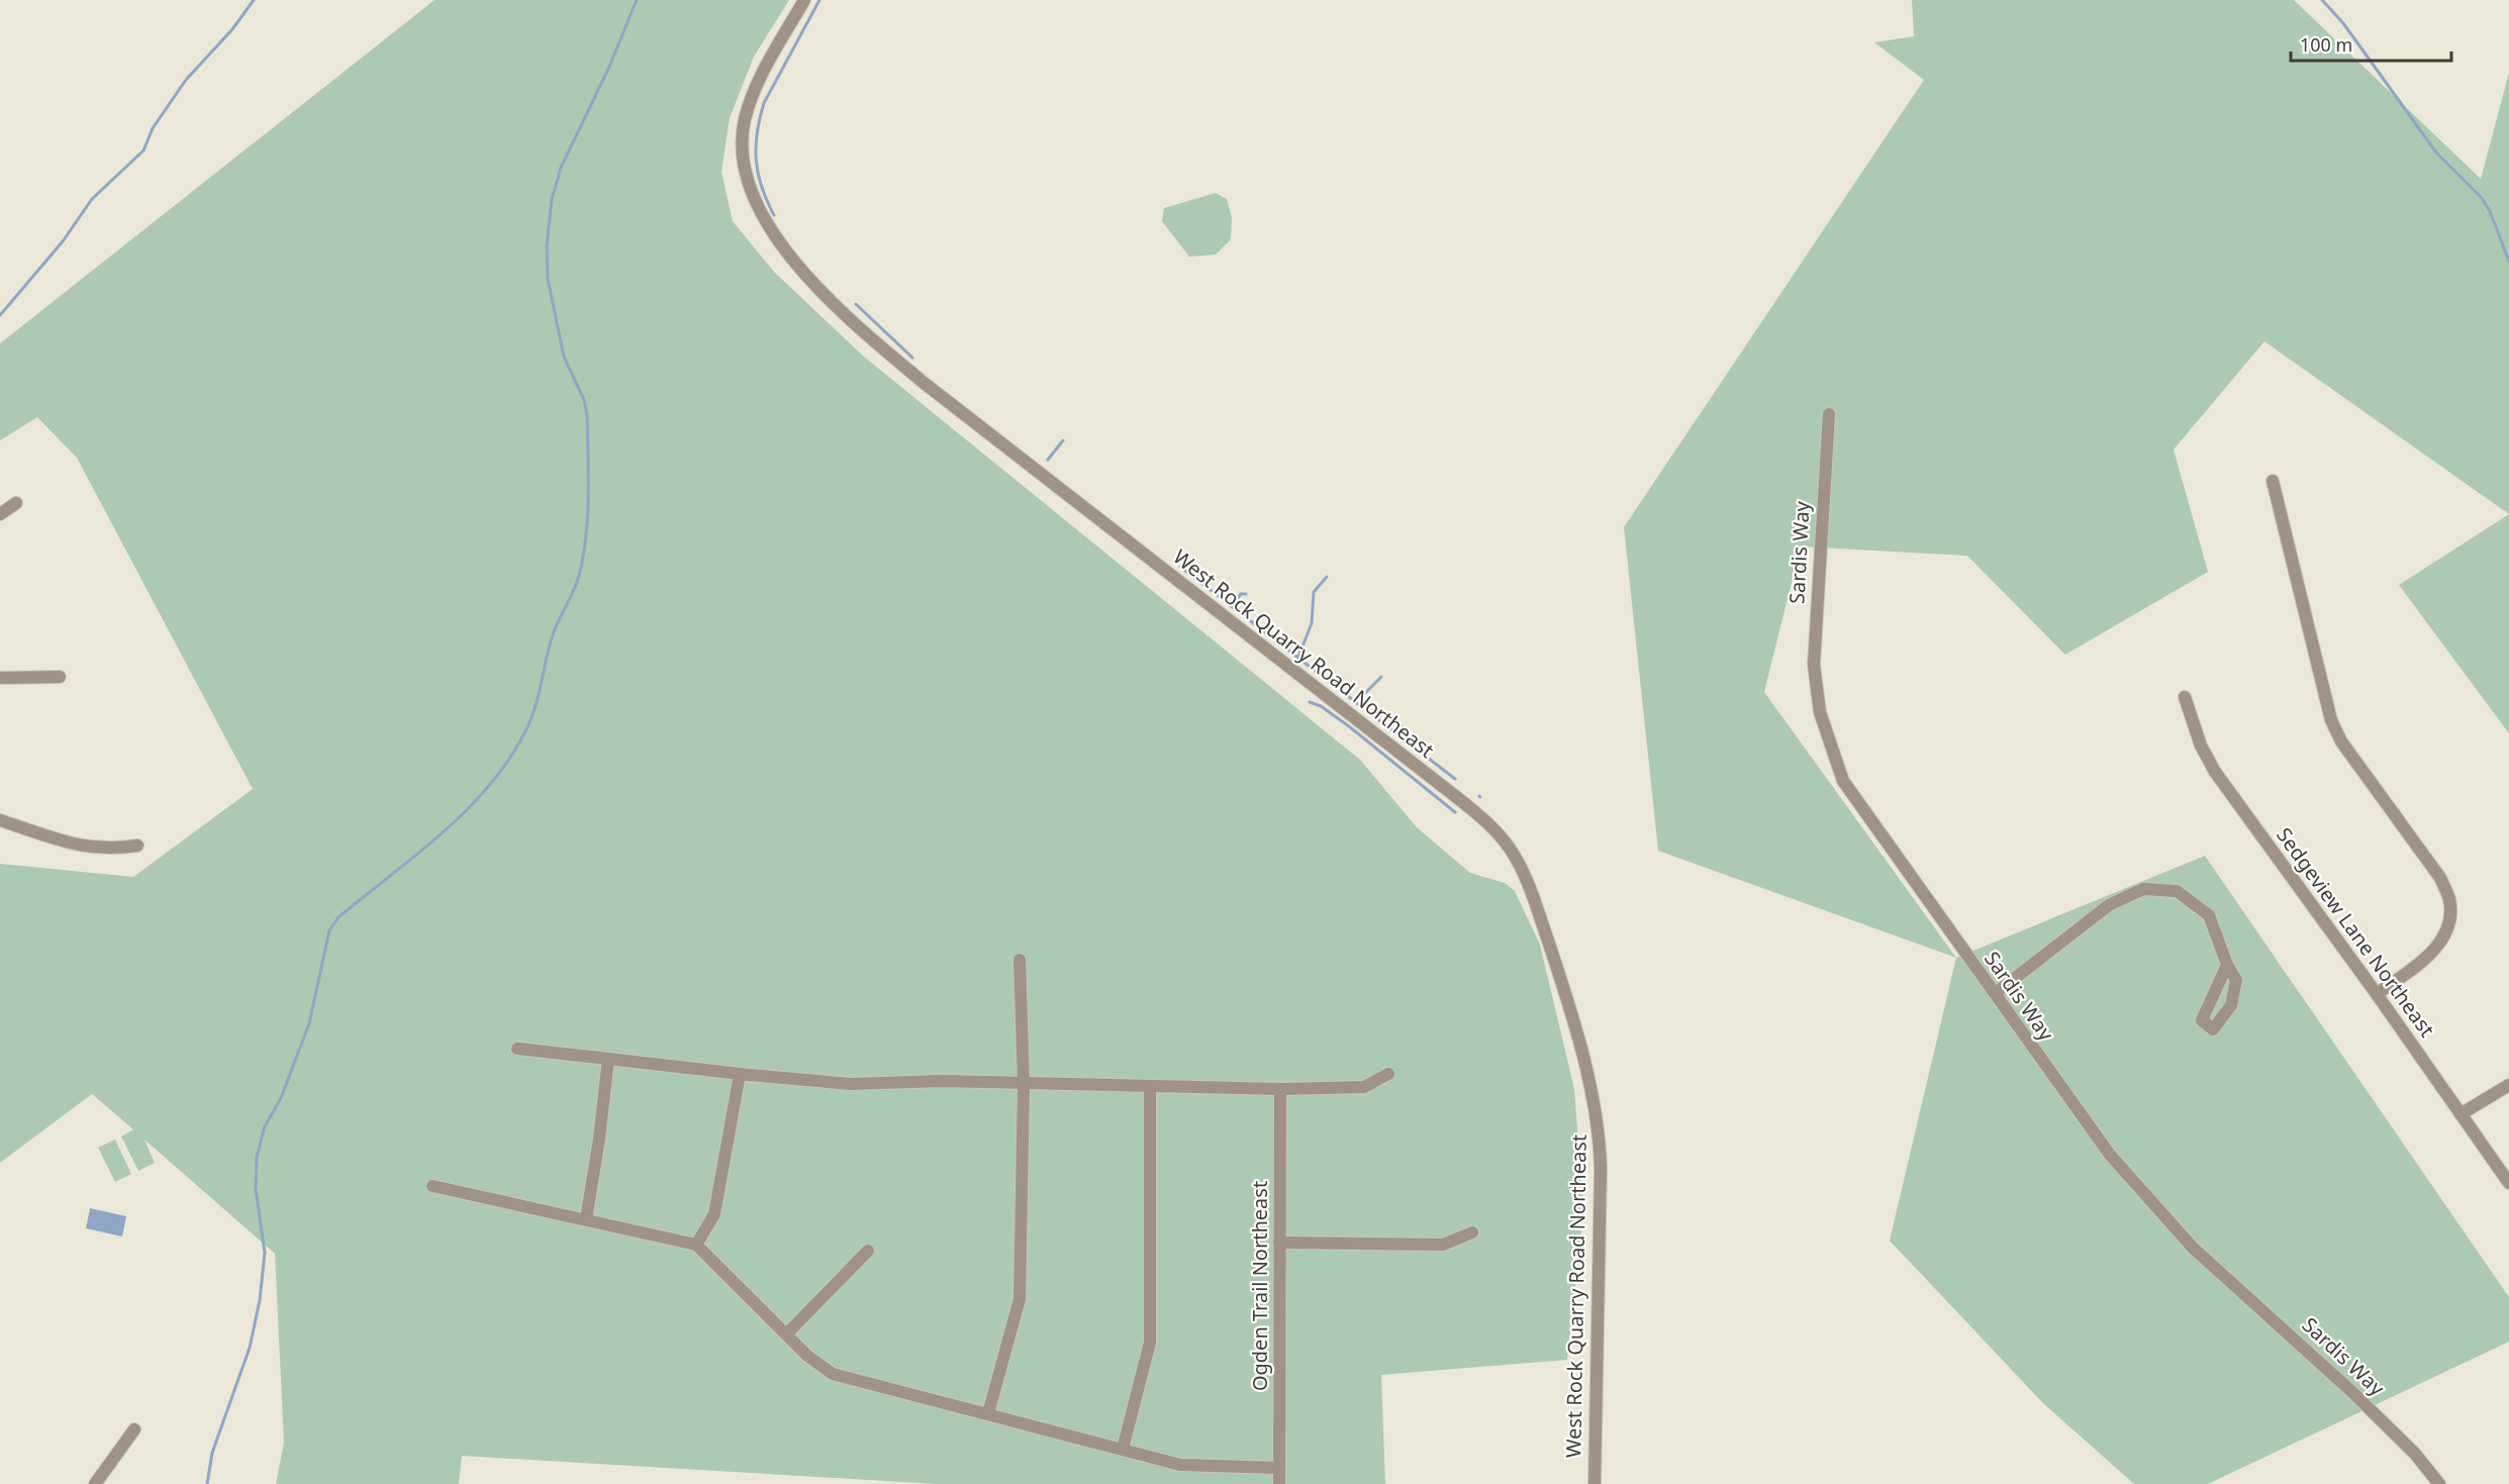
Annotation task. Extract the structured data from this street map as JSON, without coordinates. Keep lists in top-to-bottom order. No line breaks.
{"streets":{"street":["Sardis Way","West Rock Quarry Road Northeast","Sedgeview Lane Northeast","Ogden Trail Northeast"]},"scale_bar":"100 m"}
